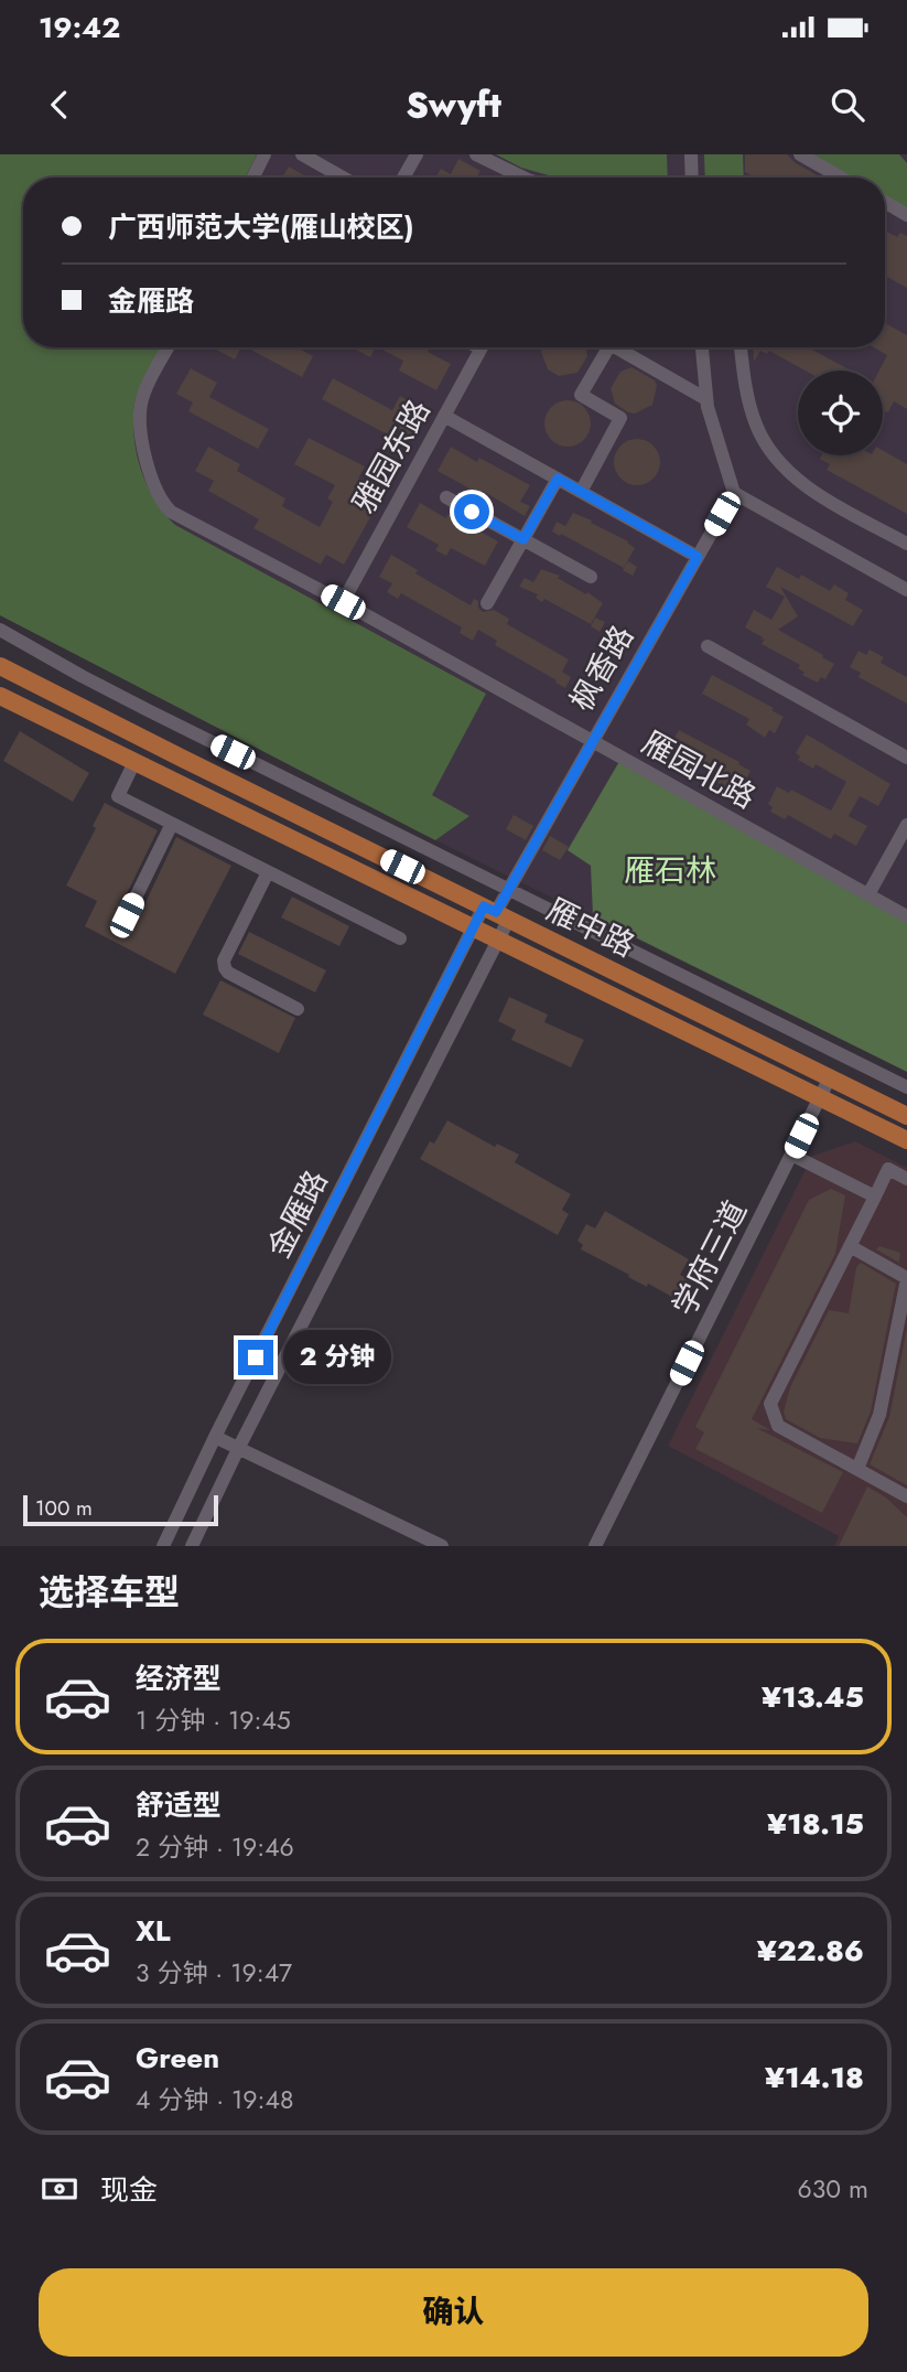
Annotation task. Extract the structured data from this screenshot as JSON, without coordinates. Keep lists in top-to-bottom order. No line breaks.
{"streets":{"main road":["雁中路"],"street":["雅园东路","枫香路","雁园北路","金雁路","学府三道"]},"crossings":[["雅园东路","雁园北路"],["枫香路","雁园北路"],["枫香路","雁中路"],["枫香路","金雁路"],["雁中路","金雁路"],["雁中路","学府三道"]],"parks":["雁石林"],"scale_bar":"100 m","page":{"status":"19:42","header":"Swyft","banner":["广西师范大学(雁山校区)","金雁路"],"bubble":"2 分钟","scale":"100 m","heading":"选择车型","list":[{"name":"经济型","note":"1 分钟 · 19:45","value":"¥13.45"},{"name":"舒适型","note":"2 分钟 · 19:46","value":"¥18.15"},{"name":"XL","note":"3 分钟 · 19:47","value":"¥22.86"},{"name":"Green","note":"4 分钟 · 19:48","value":"¥14.18"}],"pay":["现金","630 m"],"buttons":"确认"}}
